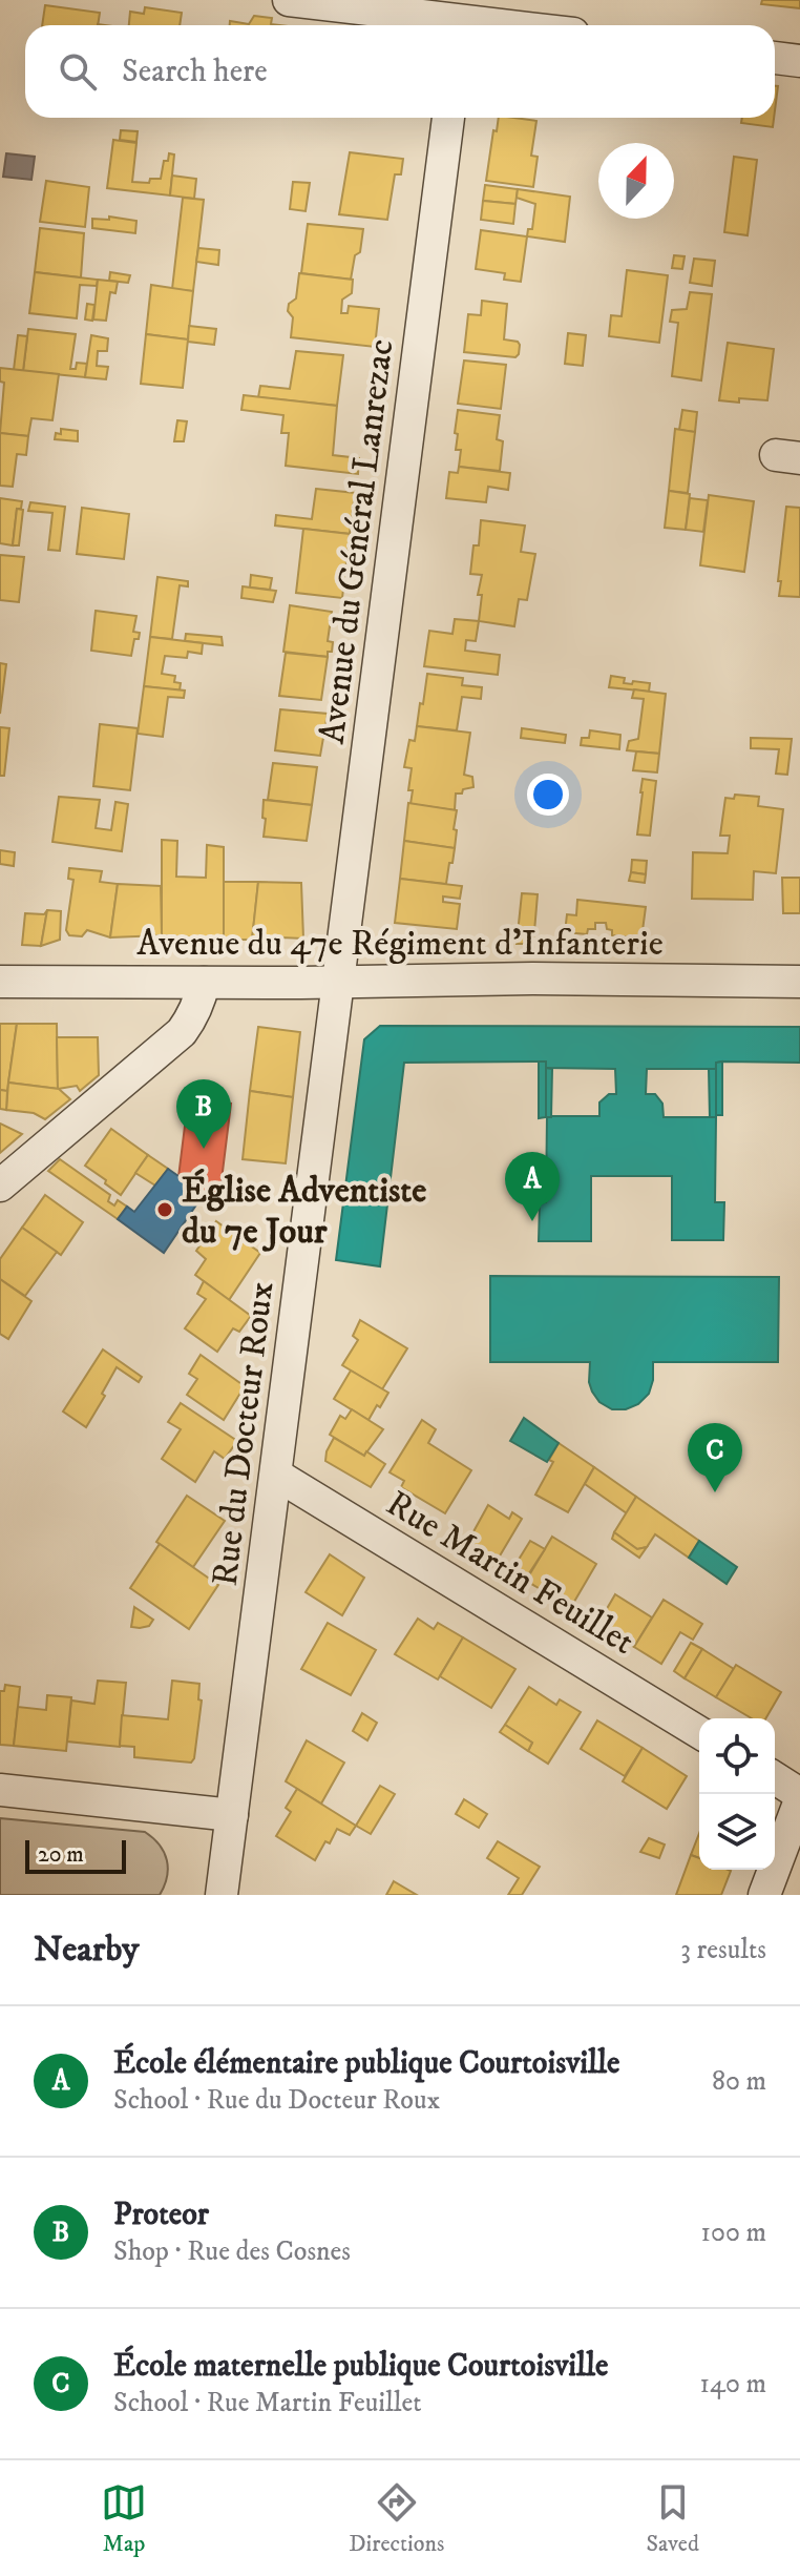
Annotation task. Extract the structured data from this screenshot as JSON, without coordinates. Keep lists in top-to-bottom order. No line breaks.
{"streets":{"street":["Avenue du Général Lanrezac","Avenue du 47e Régiment d'Infanterie","Rue du Docteur Roux","Rue Martin Feuillet"]},"crossings":[["Avenue du Général Lanrezac","Avenue du 47e Régiment d'Infanterie"],["Avenue du Général Lanrezac","Rue du Docteur Roux"],["Avenue du 47e Régiment d'Infanterie","Rue du Docteur Roux"],["Rue du Docteur Roux","Rue Martin Feuillet"]],"places":["Église Adventiste du 7e Jour"],"scale_bar":"20 m","north":"top","page":{"search":"Search here","pins":["B","A","C"],"scale":"20 m","heading":["Nearby","3 results"],"list":[{"mark":"A","name":"École élémentaire publique Courtoisville","note":"School · Rue du Docteur Roux","value":"80 m"},{"mark":"B","name":"Proteor","note":"Shop · Rue des Cosnes","value":"100 m"},{"mark":"C","name":"École maternelle publique Courtoisville","note":"School · Rue Martin Feuillet","value":"140 m"}],"nav":["Map","Directions","Saved"]}}
